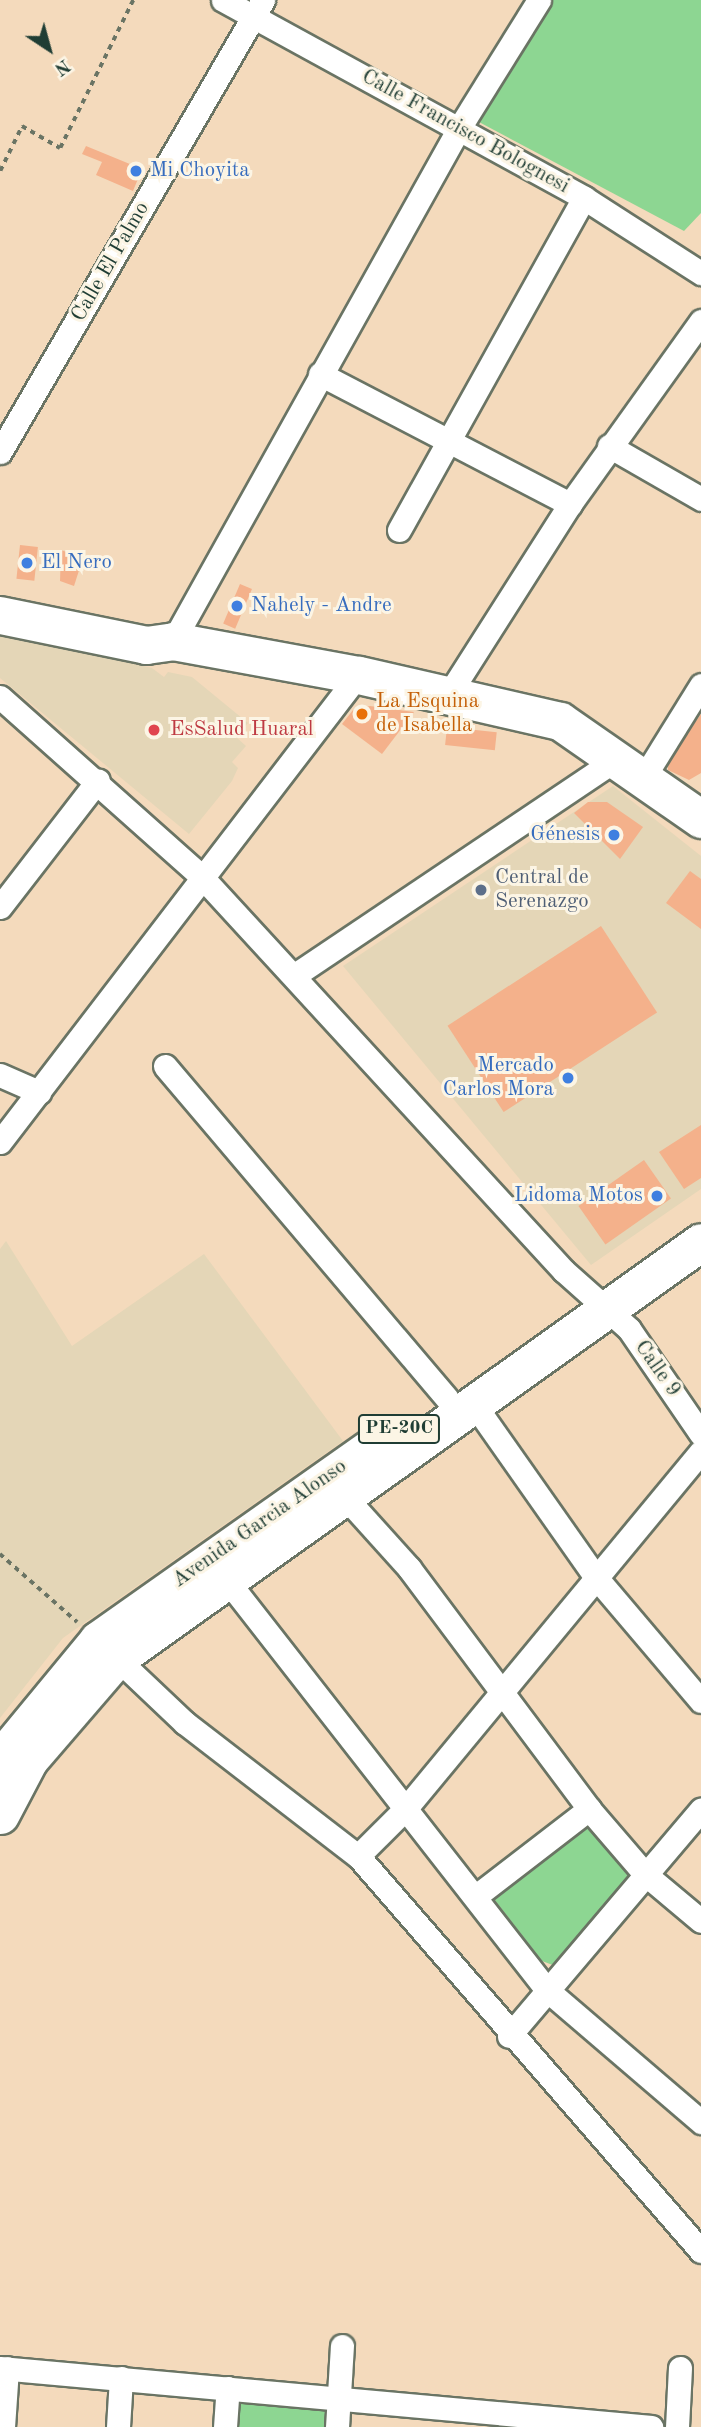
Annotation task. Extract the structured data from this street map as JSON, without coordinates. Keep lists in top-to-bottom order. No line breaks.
{"streets":{"main road":["PE-20C","Avenida Garcia Alonso"],"street":["Calle Francisco Bolognesi","Calle El Palmo","Calle 9"]},"crossings":[["Calle Francisco Bolognesi","Calle El Palmo"],["Calle 9","Avenida Garcia Alonso"],["PE-20C","Avenida Garcia Alonso"]],"places":["Mi Choyita","El Nero","Nahely - Andre","La Esquina de Isabella","EsSalud Huaral","Génesis","Central de Serenazgo","Mercado Carlos Mora","Lidoma Motos"],"north":"bottom right"}
